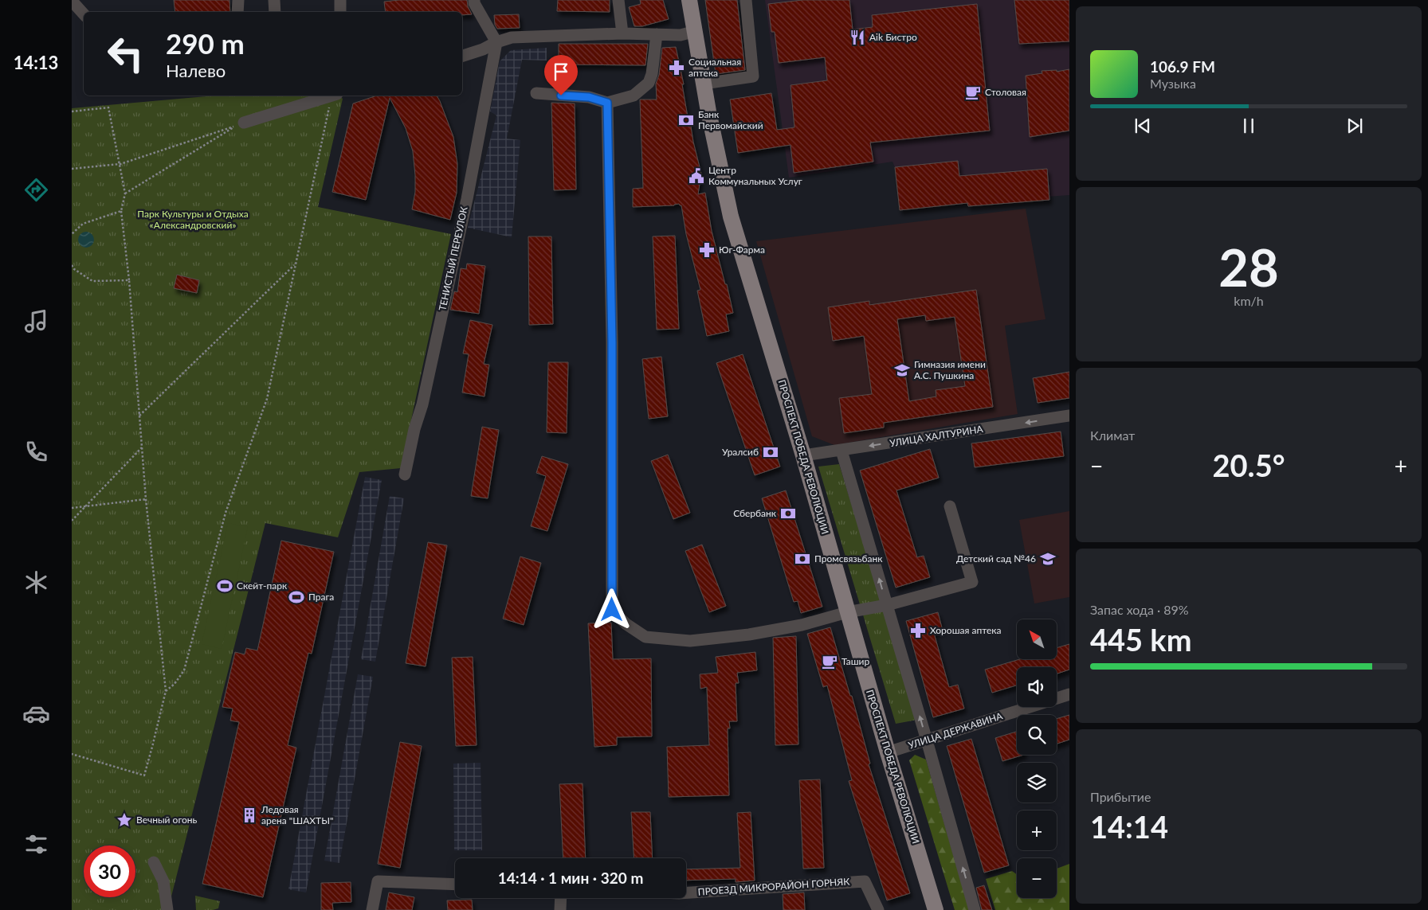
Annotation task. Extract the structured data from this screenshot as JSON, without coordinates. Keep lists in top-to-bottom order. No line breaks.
{"streets":{"main road":["ПРОСПЕКТ ПОБЕДА РЕВОЛЮЦИИ"],"street":["ТЕНИСТЫЙ ПЕРЕУЛОК","УЛИЦА ХАЛТУРИНА","УЛИЦА ДЕРЖАВИНА","ПРОЕЗД МИКРОРАЙОН ГОРНЯК"]},"crossings":[["УЛИЦА ХАЛТУРИНА","ПРОСПЕКТ ПОБЕДА РЕВОЛЮЦИИ"],["ПРОСПЕКТ ПОБЕДА РЕВОЛЮЦИИ","УЛИЦА ДЕРЖАВИНА"]],"one_way":["УЛИЦА ХАЛТУРИНА"],"parks":["Парк Культуры и Отдыха «Александровский»"],"places":{"restaurant":["Aik Бистро"],"pharmacy":["Социальная аптека","Юг-Фарма","Хорошая аптека"],"cafe":["Столовая","Ташир"],"bank":["Банк Первомайский","Уралсиб","Сбербанк","Промсвязьбанк"],"public building":["Центр Коммунальных Услуг"],"school or university":["Гимназия имени А.С. Пушкина","Детский сад №46"],"sports":["Скейт-парк","Прага"],"building":["Ледовая арена \"ШАХТЫ\""],"place":["Вечный огонь"]},"north":"top left","page":{"tabs":"14:13","turn":["290 m","Налево"],"song":["106.9 FM","Музыка"],"tile":[["28","km/h"],"Климат",["Запас хода · 89%","445 km"],["Прибытие","14:14"]],"heat":["−","20.5°","+"],"map_buttons":["+","−"],"limit":"30","trip":"14:14 · 1 мин · 320 m"}}
